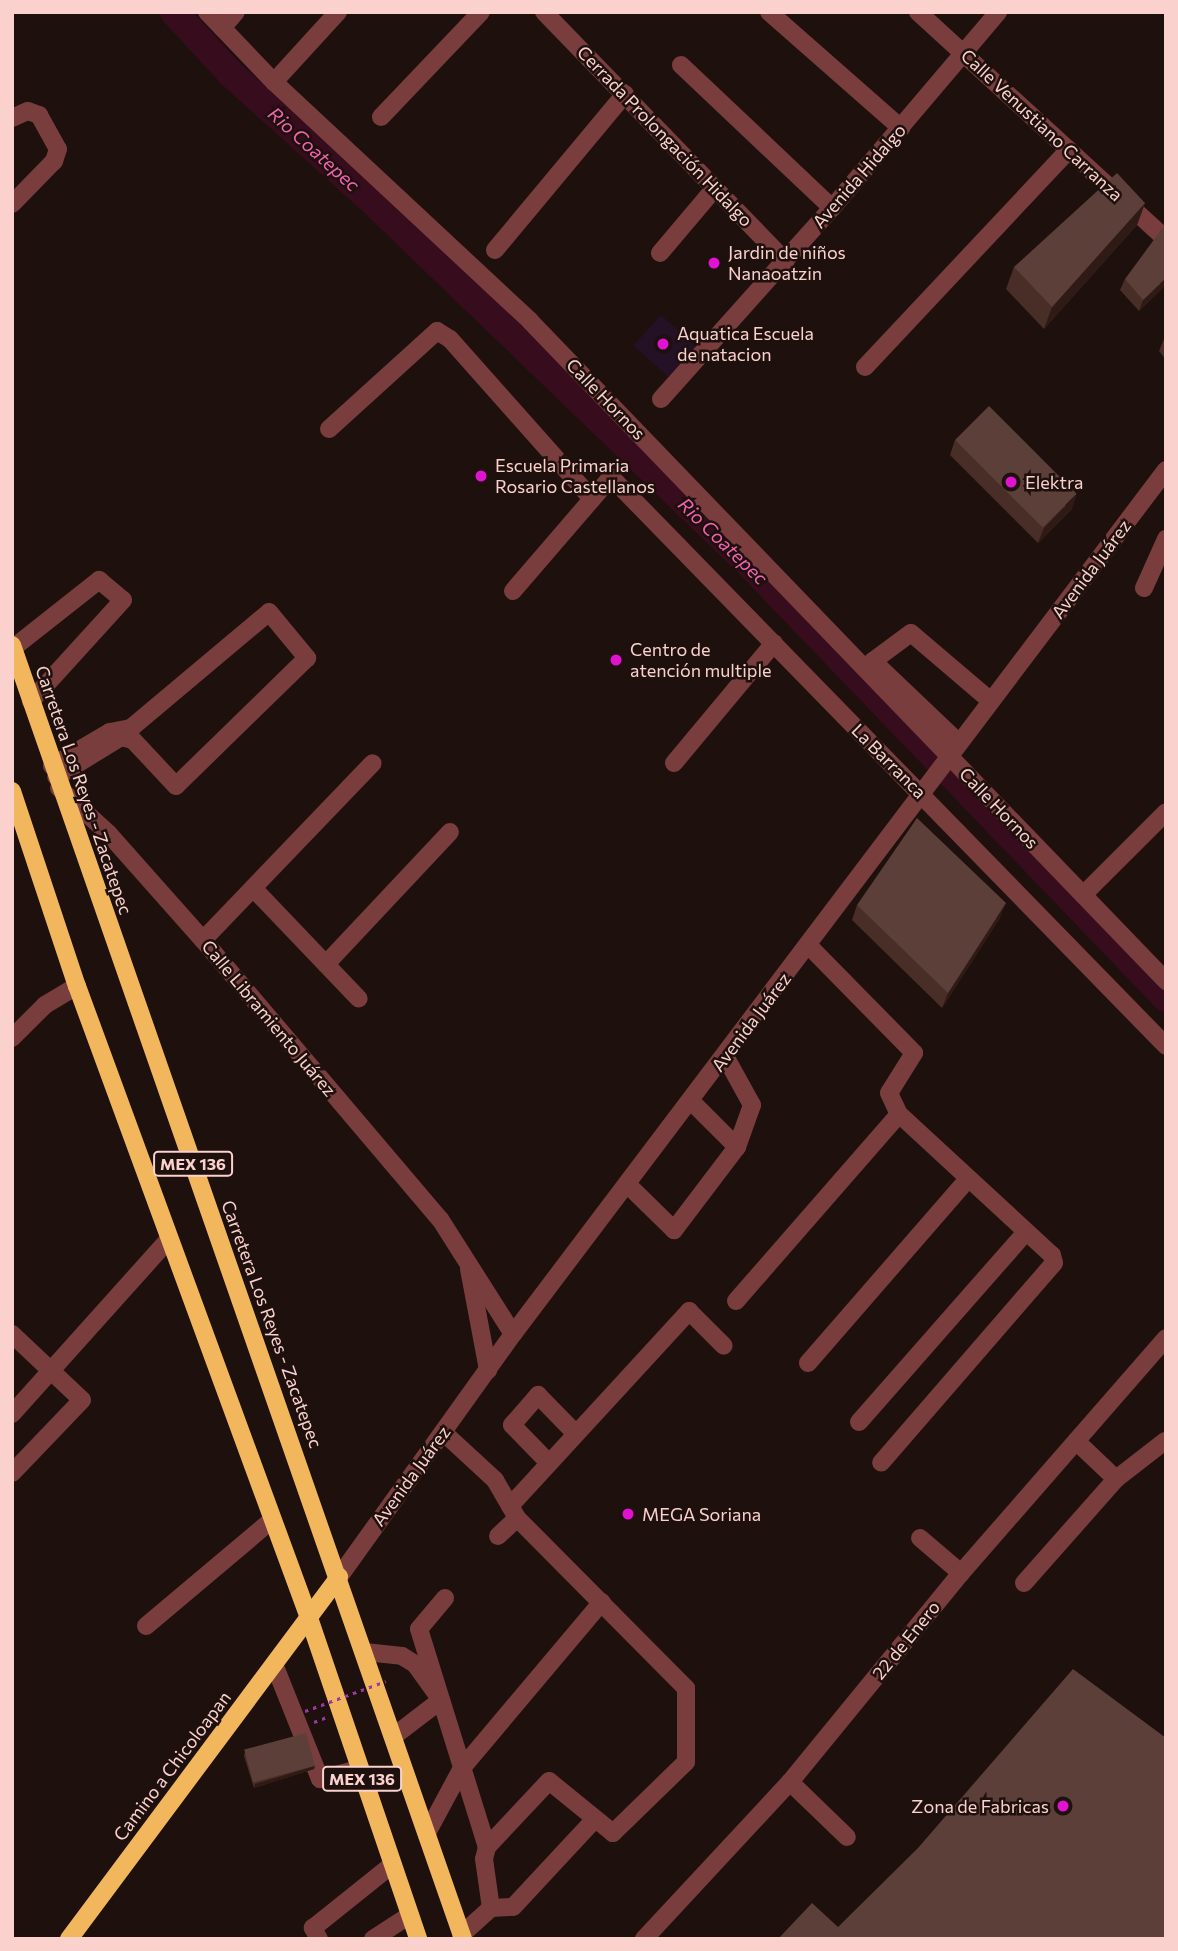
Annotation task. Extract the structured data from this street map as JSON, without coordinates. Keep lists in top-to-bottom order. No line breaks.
{"streets":{"main road":["Carretera Los Reyes - Zacatepec","MEX 136","Camino a Chicoloapan"],"street":["Calle Venustiano Carranza","Cerrada Prolongación Hidalgo","Avenida Hidalgo","Calle Hornos","Avenida Juárez","La Barranca","Calle Libramiento Juárez","22 de Enero"]},"crossings":[["Calle Venustiano Carranza","Avenida Hidalgo"],["Cerrada Prolongación Hidalgo","Avenida Hidalgo"],["Calle Hornos","Avenida Juárez"],["Avenida Juárez","La Barranca"],["Avenida Juárez","Carretera Los Reyes - Zacatepec"],["Avenida Juárez","Calle Libramiento Juárez"],["Avenida Juárez","Camino a Chicoloapan"],["Carretera Los Reyes - Zacatepec","Calle Libramiento Juárez"],["Carretera Los Reyes - Zacatepec","Camino a Chicoloapan"],["MEX 136","Camino a Chicoloapan"]],"water":["Rio Coatepec"],"places":["Jardin de niños Nanaoatzin","Aquatica Escuela de natacion","Escuela Primaria Rosario Castellanos","Elektra","Centro de atención multiple","MEGA Soriana","Zona de Fabricas"]}
